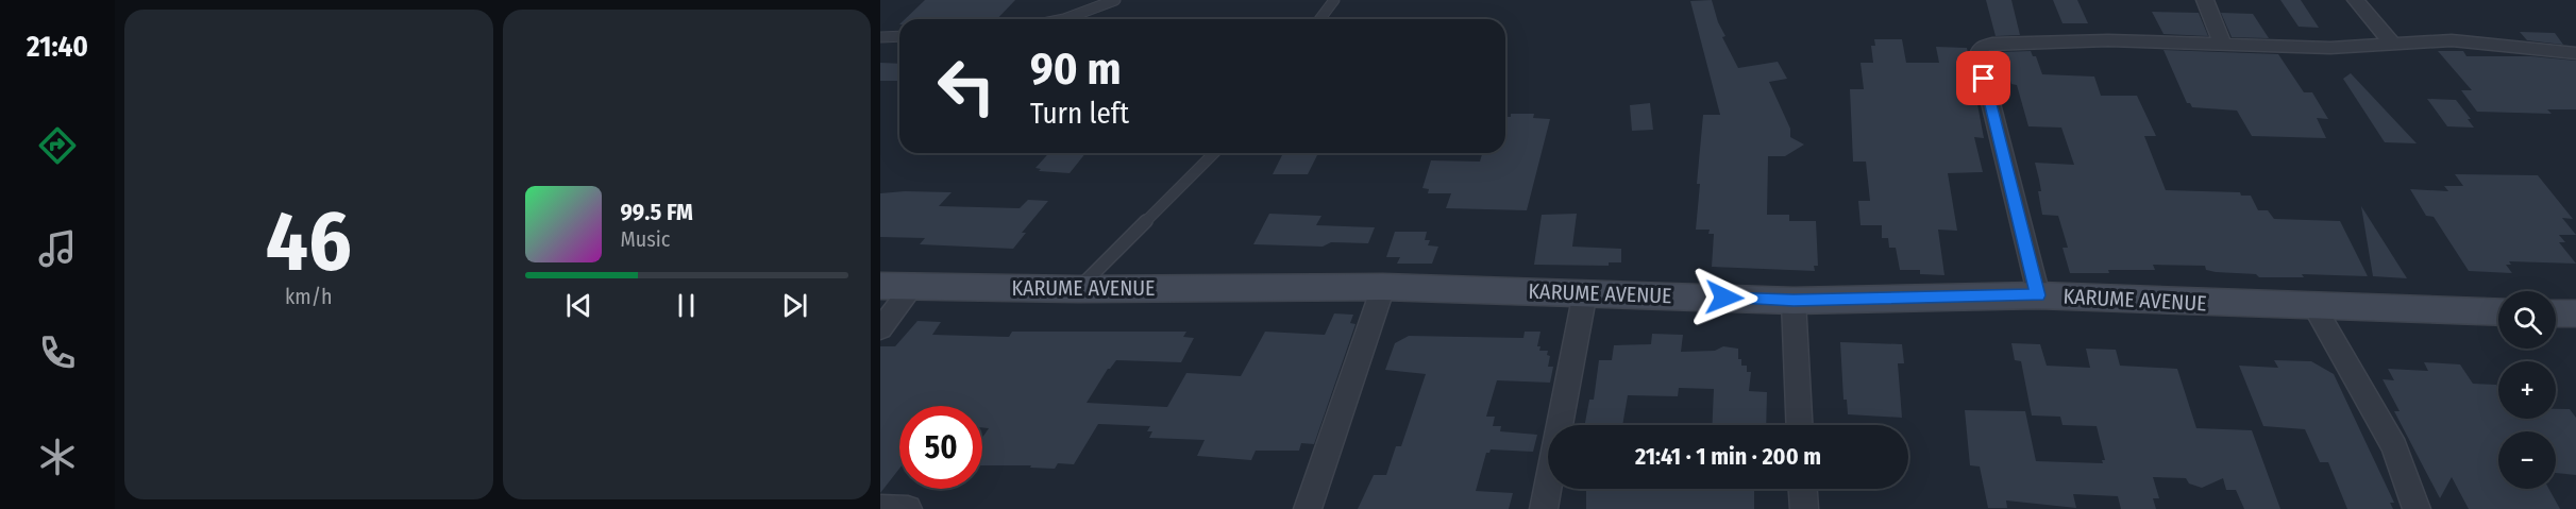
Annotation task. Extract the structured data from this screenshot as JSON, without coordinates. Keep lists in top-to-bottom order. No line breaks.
{"streets":{"main road":["KARUME AVENUE"]},"page":{"tabs":"21:40","tile":["46","km/h"],"turn":["90 m","Turn left"],"song":["99.5 FM","Music"],"map_buttons":["+","−"],"limit":"50","trip":"21:41 · 1 min · 200 m"}}
